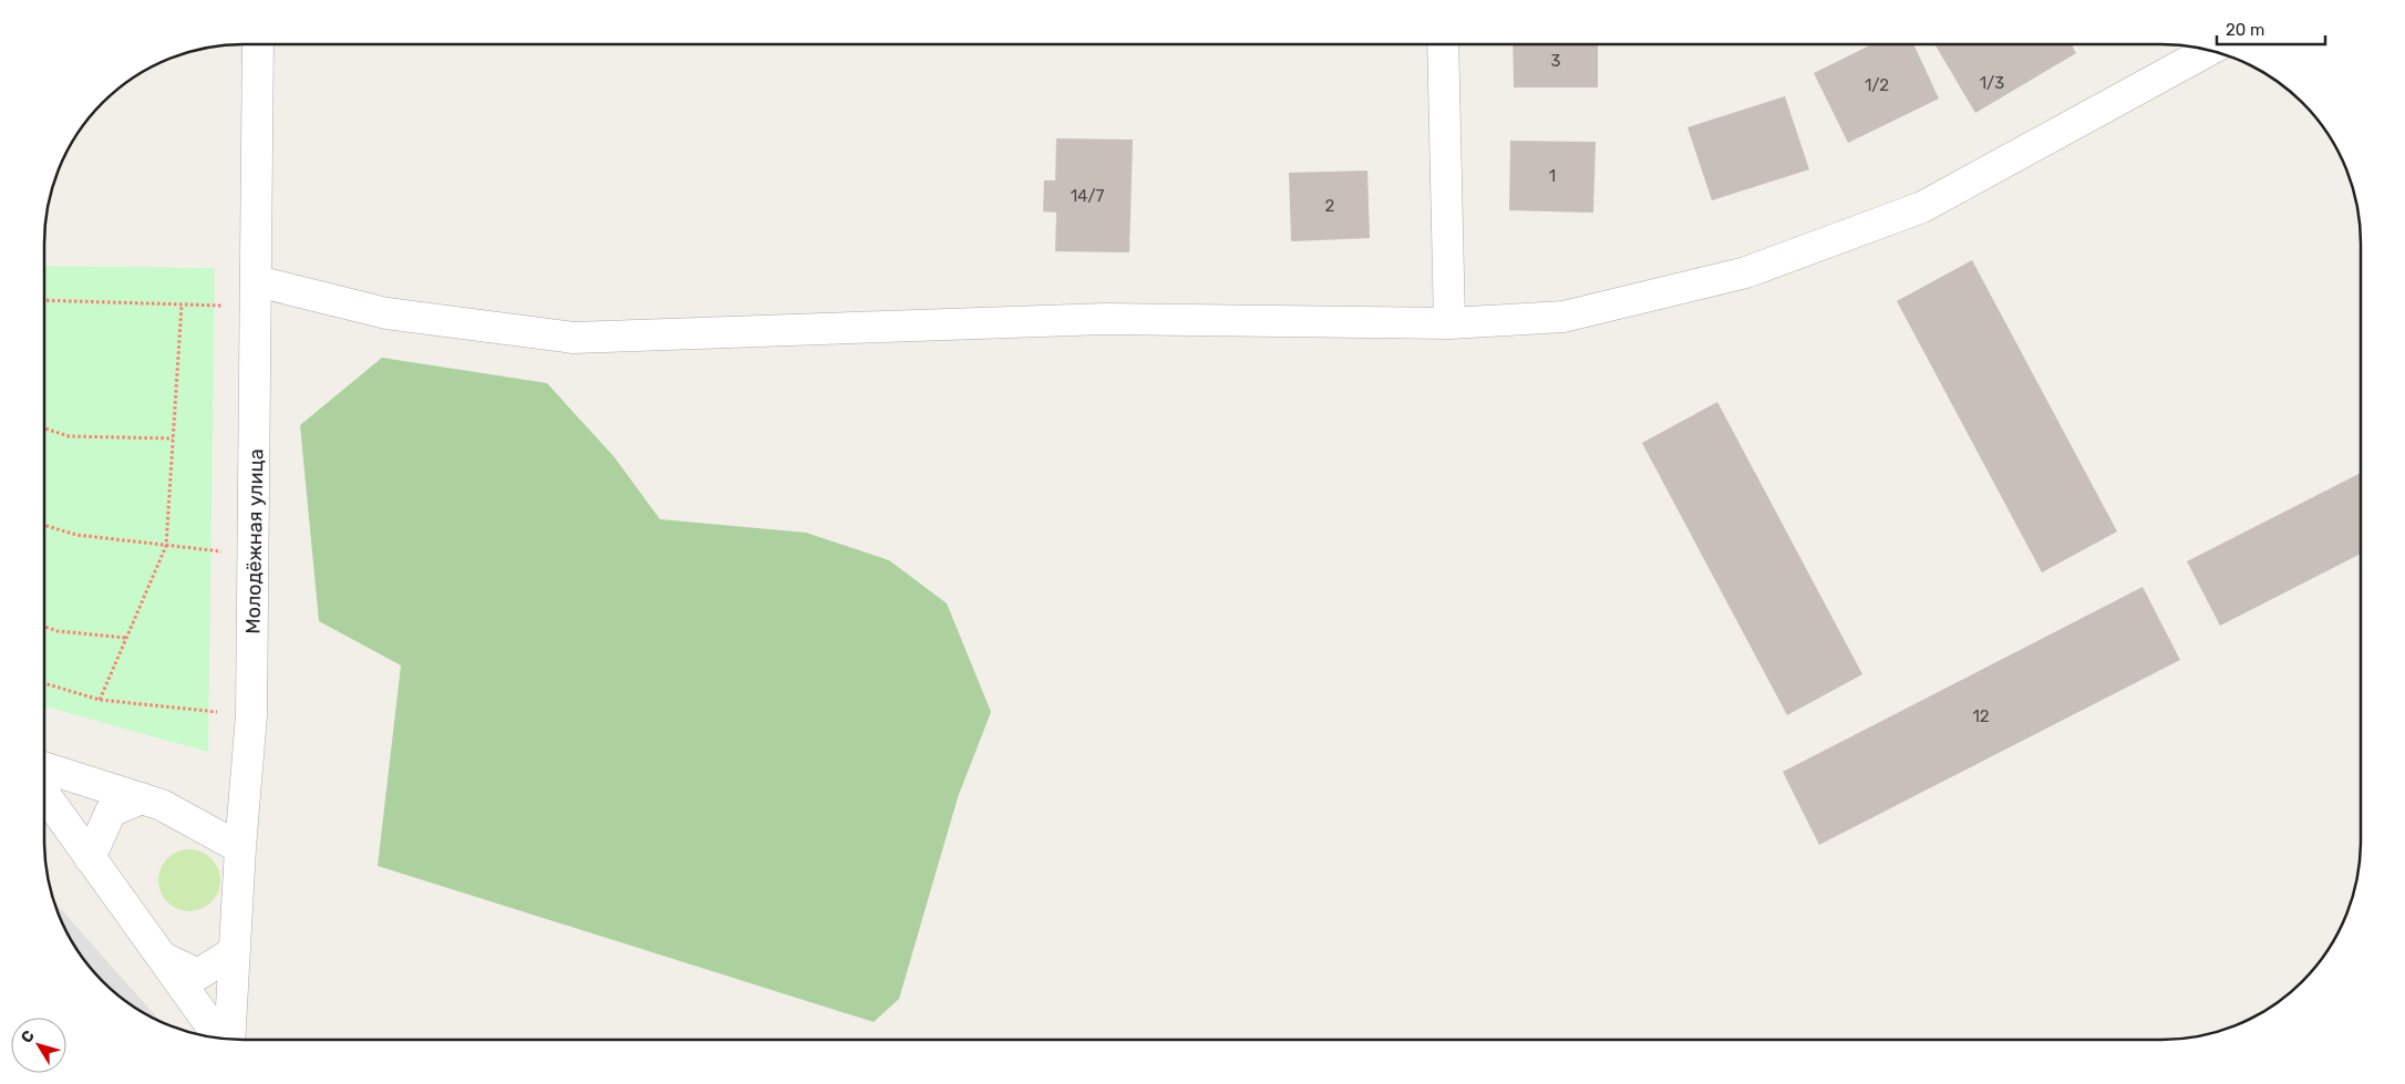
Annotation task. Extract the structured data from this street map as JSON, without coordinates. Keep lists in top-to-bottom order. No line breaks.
{"streets":{"street":["Молодёжная улица"]},"house_numbers":["3","1/3","1/2","1","14/7","2","12"],"scale_bar":"20 m","north":"top left"}
